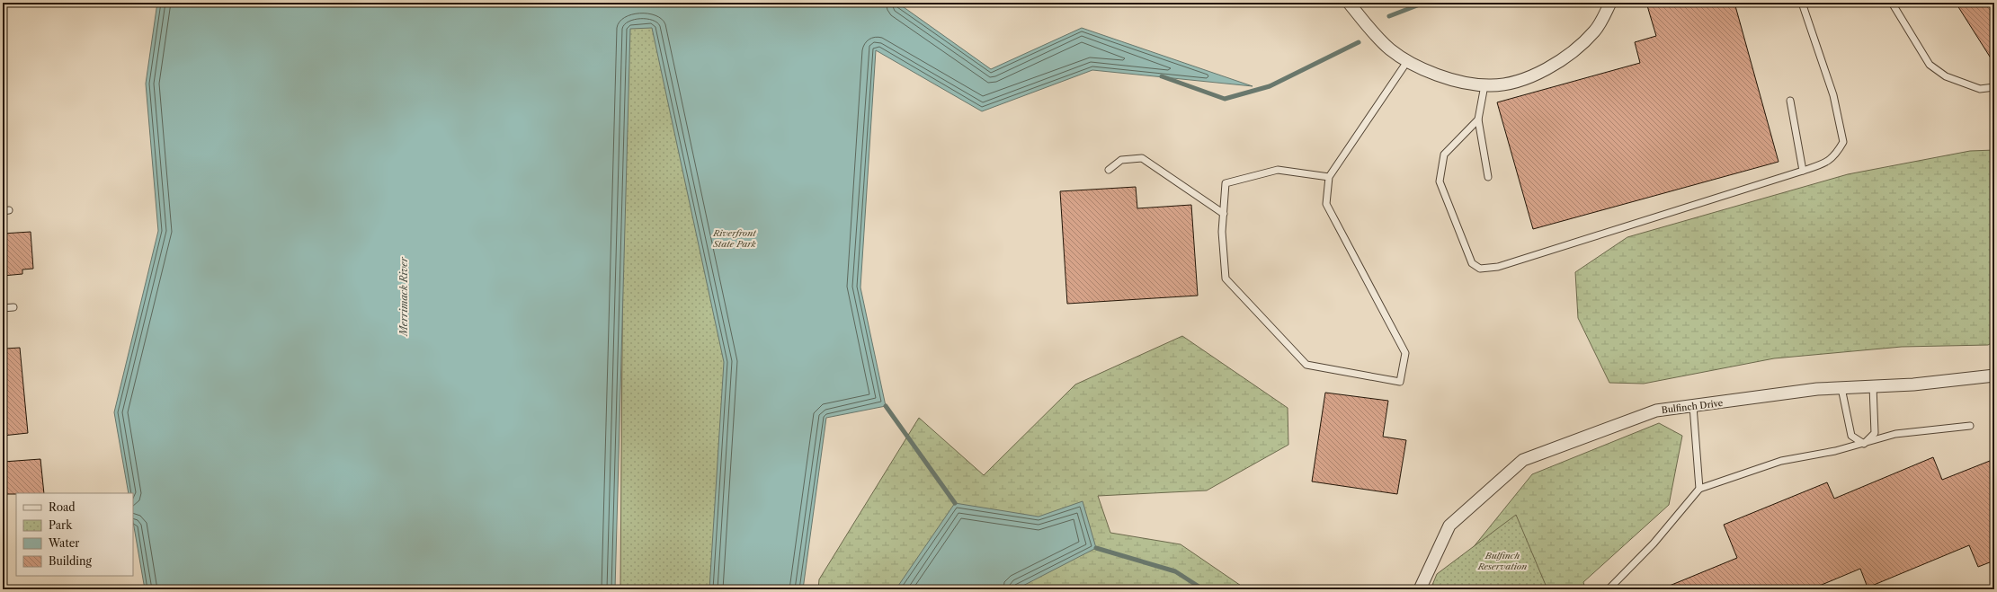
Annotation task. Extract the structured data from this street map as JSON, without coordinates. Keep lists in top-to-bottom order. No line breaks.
{"streets":{"street":["Bulfinch Drive"]},"water":["Merrimack River"],"parks":["Riverfront State Park","Bulfinch Reservation"],"legend":["Road","Park","Water","Building"]}
